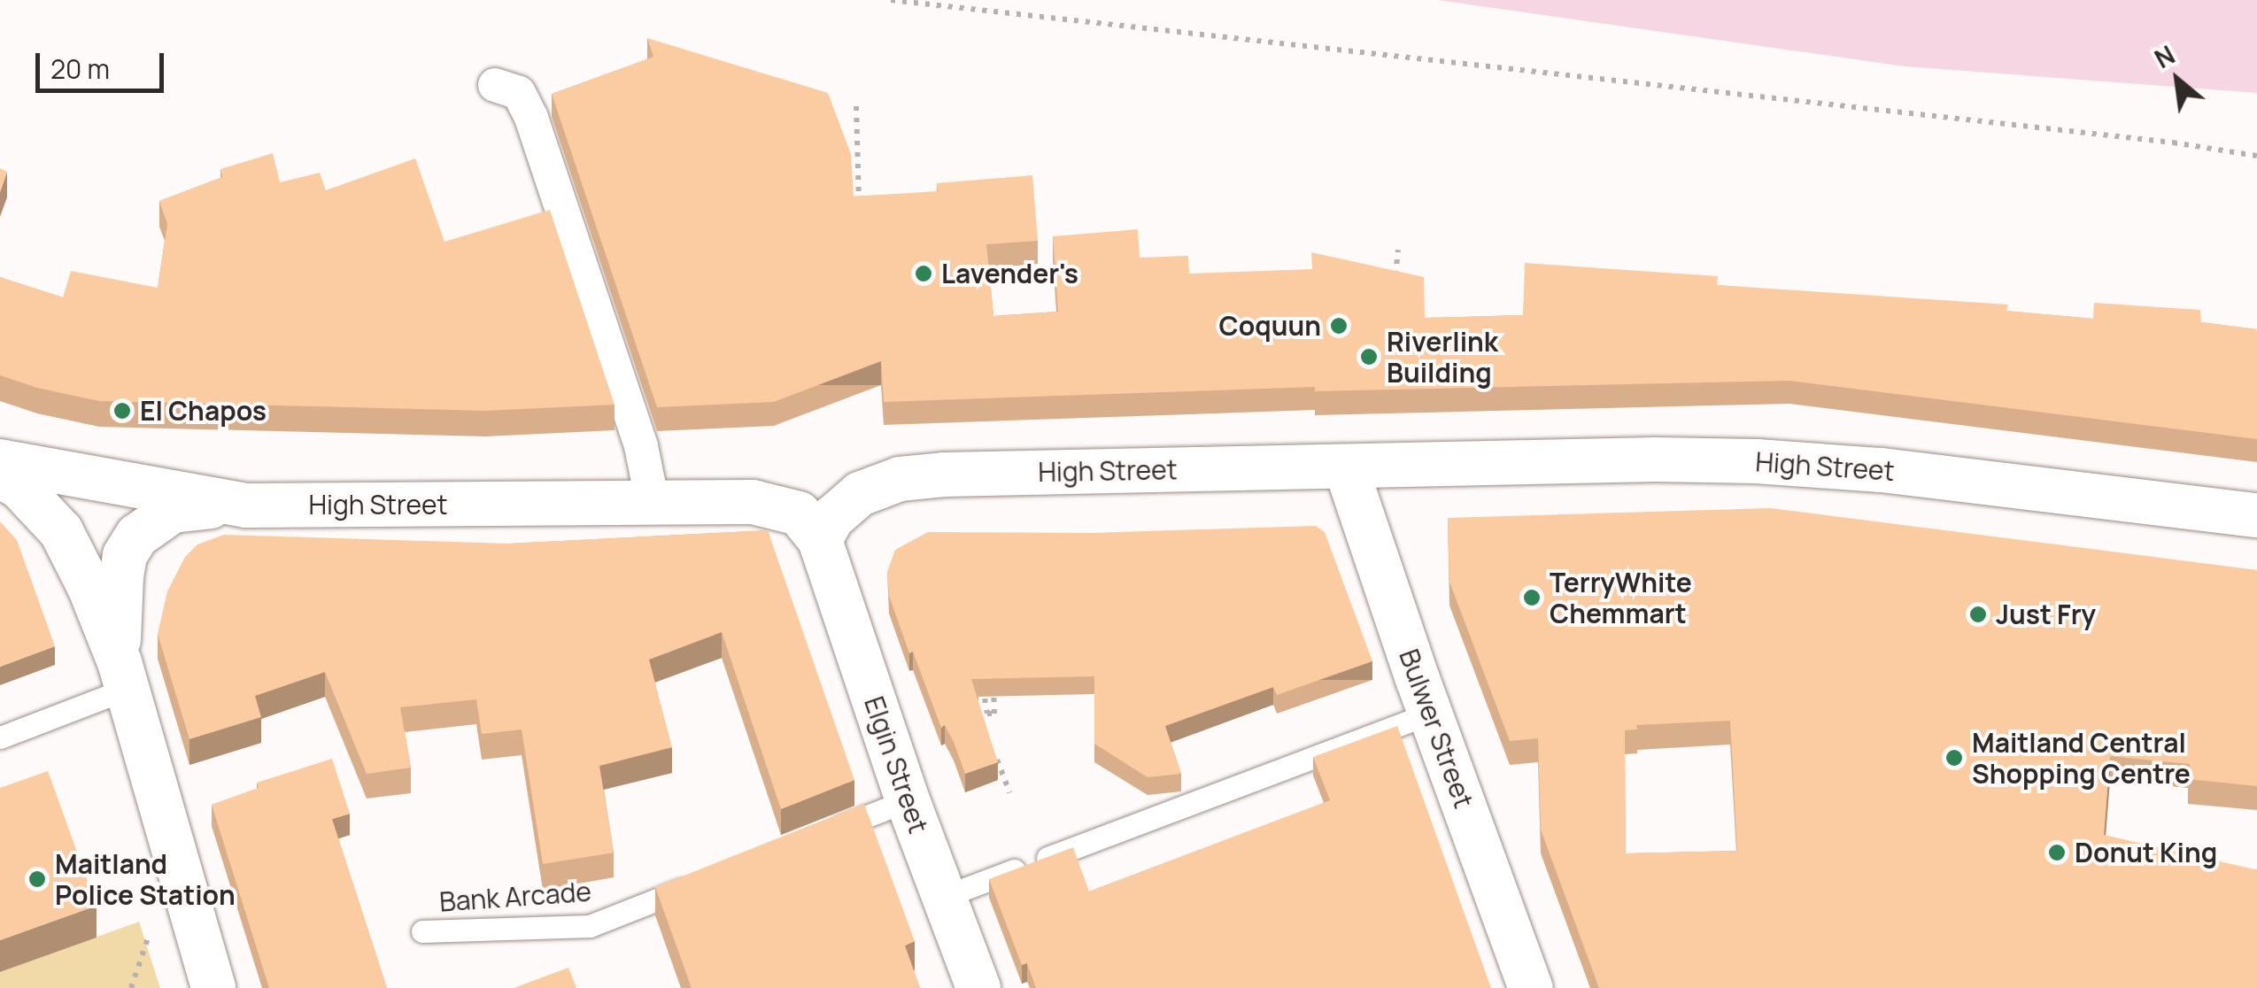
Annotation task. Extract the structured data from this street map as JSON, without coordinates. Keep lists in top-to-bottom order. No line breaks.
{"streets":{"street":["High Street","Bulwer Street","Elgin Street"],"lane":["Bank Arcade"]},"crossings":[["High Street","Bulwer Street"],["High Street","Elgin Street"]],"places":["Lavender's","Coquun","Riverlink Building","El Chapos","TerryWhite Chemmart","Just Fry","Maitland Central Shopping Centre","Donut King","Maitland Police Station"],"scale_bar":"20 m","north":"top left"}
